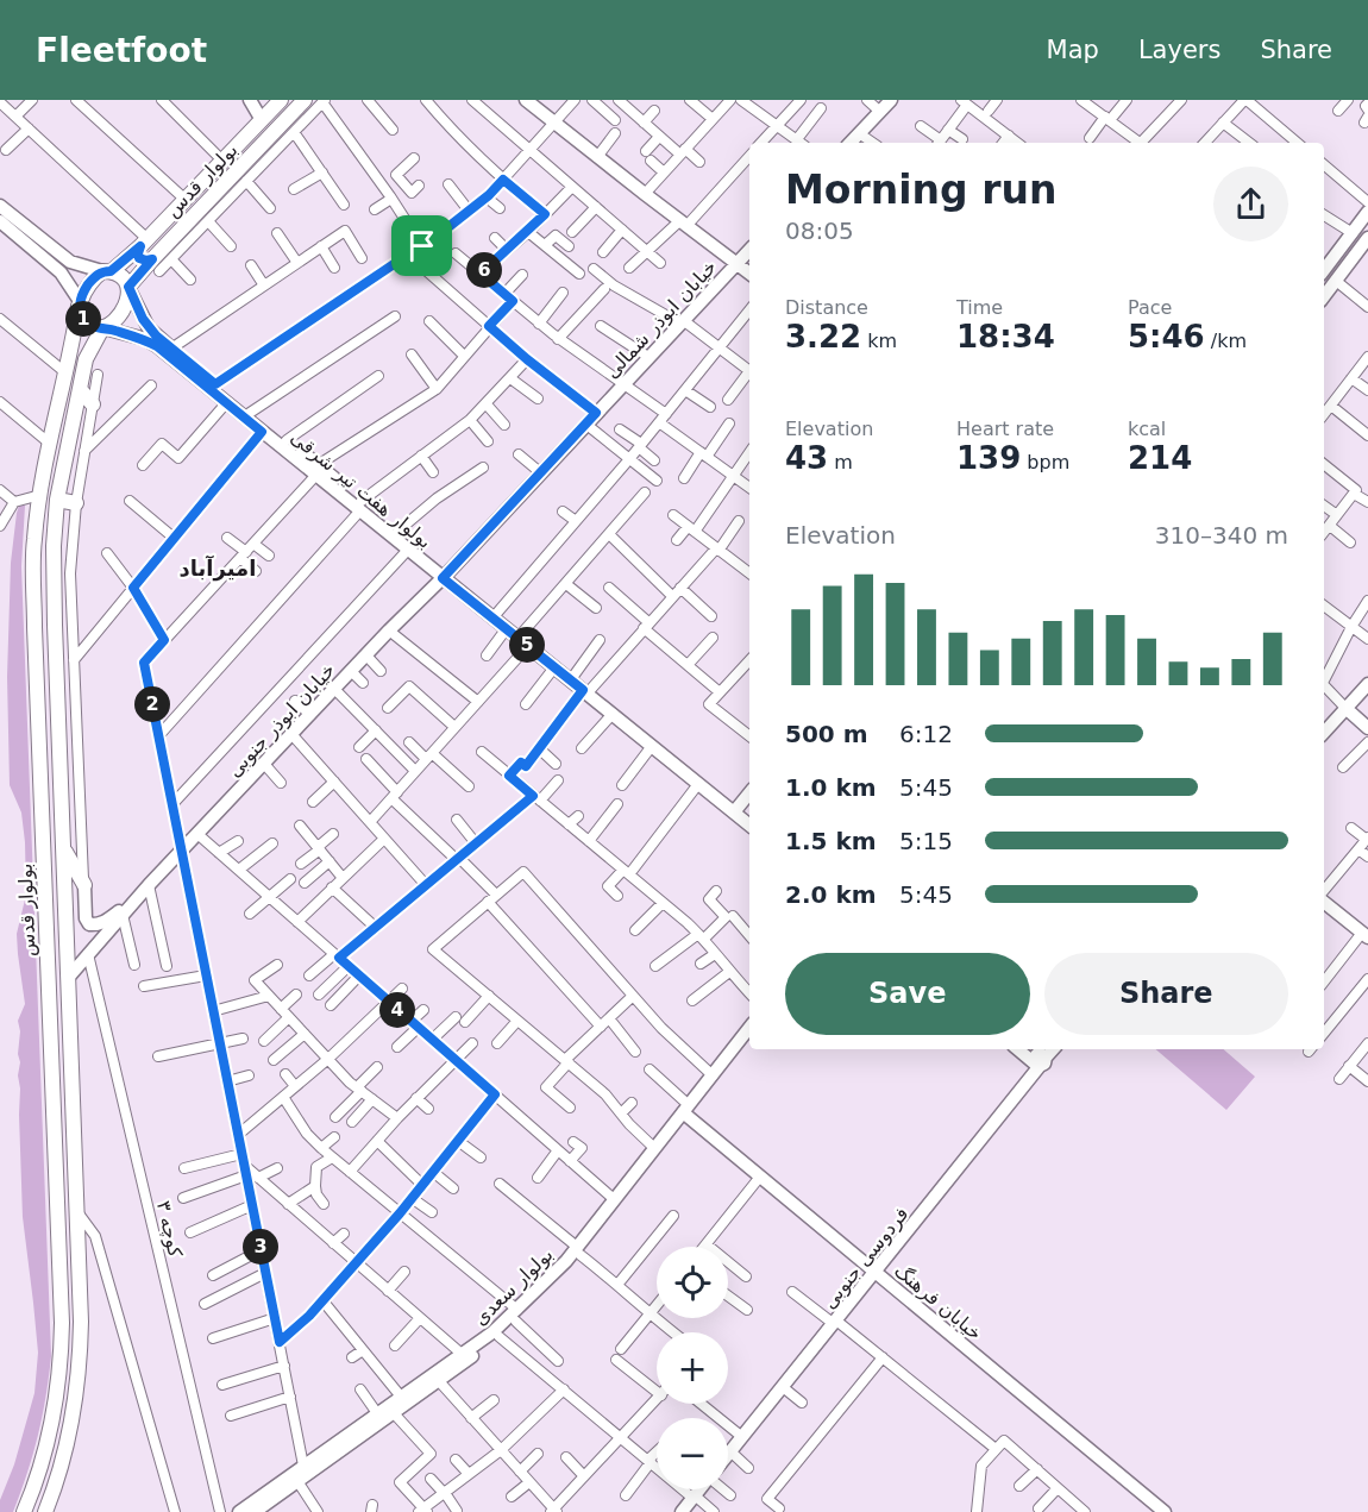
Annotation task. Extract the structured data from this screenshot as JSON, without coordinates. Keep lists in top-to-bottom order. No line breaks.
{"streets":{"main road":["بولوار قدس","خیابان ابوذر شمالی","بولوار هفت تیر شرقی","خیابان ابوذر جنوبی","فردوسی جنوبی","بولوار سعدی","خیابان فرهنگ"],"street":["کوچه ۳"]},"crossings":[["خیابان ابوذر شمالی","بولوار هفت تیر شرقی"],["خیابان ابوذر شمالی","خیابان ابوذر جنوبی"],["بولوار هفت تیر شرقی","خیابان ابوذر جنوبی"],["فردوسی جنوبی","خیابان فرهنگ"],["بولوار سعدی","خیابان فرهنگ"]],"districts":["امیرآباد"],"page":{"header":"Fleetfoot","nav":["Map","Layers","Share"],"heading":["Morning run","08:05"],"pins":["6","1","5","2","4","3"],"stats":[["Distance","3.22 km"],["Time","18:34"],["Pace","5:46 /km"],["Elevation","43 m"],["Heart rate","139 bpm"],["kcal","214"]],"chart":["Elevation","310–340 m"],"list":[{"name":"500 m","note":"6:12"},{"name":"1.0 km","note":"5:45"},{"name":"1.5 km","note":"5:15"},{"name":"2.0 km","note":"5:45"}],"buttons":["Save","Share"],"map_buttons":["+","−"]}}
